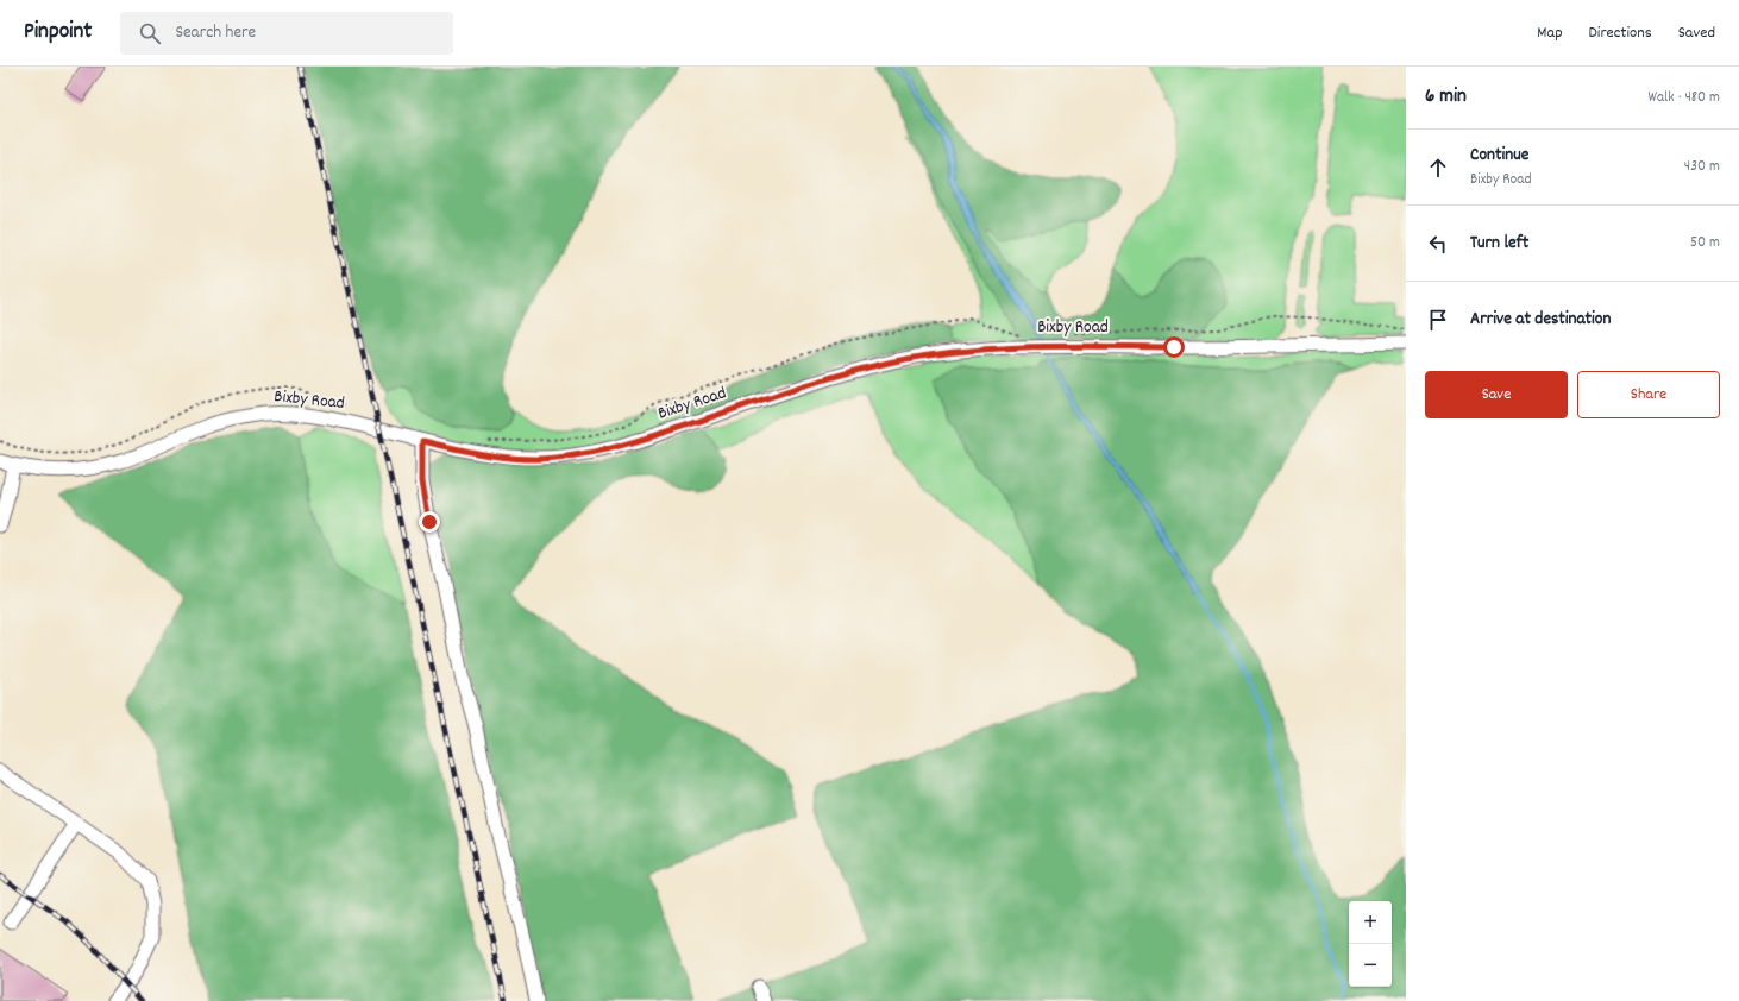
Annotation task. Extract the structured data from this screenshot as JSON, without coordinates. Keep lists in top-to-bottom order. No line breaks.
{"streets":{"street":["Bixby Road"]},"page":{"header":"Pinpoint","search":"Search here","nav":["Map","Directions","Saved"],"heading":["6 min","Walk · 480 m"],"list":[["Continue","Bixby Road","430 m"],["Turn left","50 m"],"Arrive at destination"],"buttons":["Save","Share"],"map_buttons":["+","−"]}}
